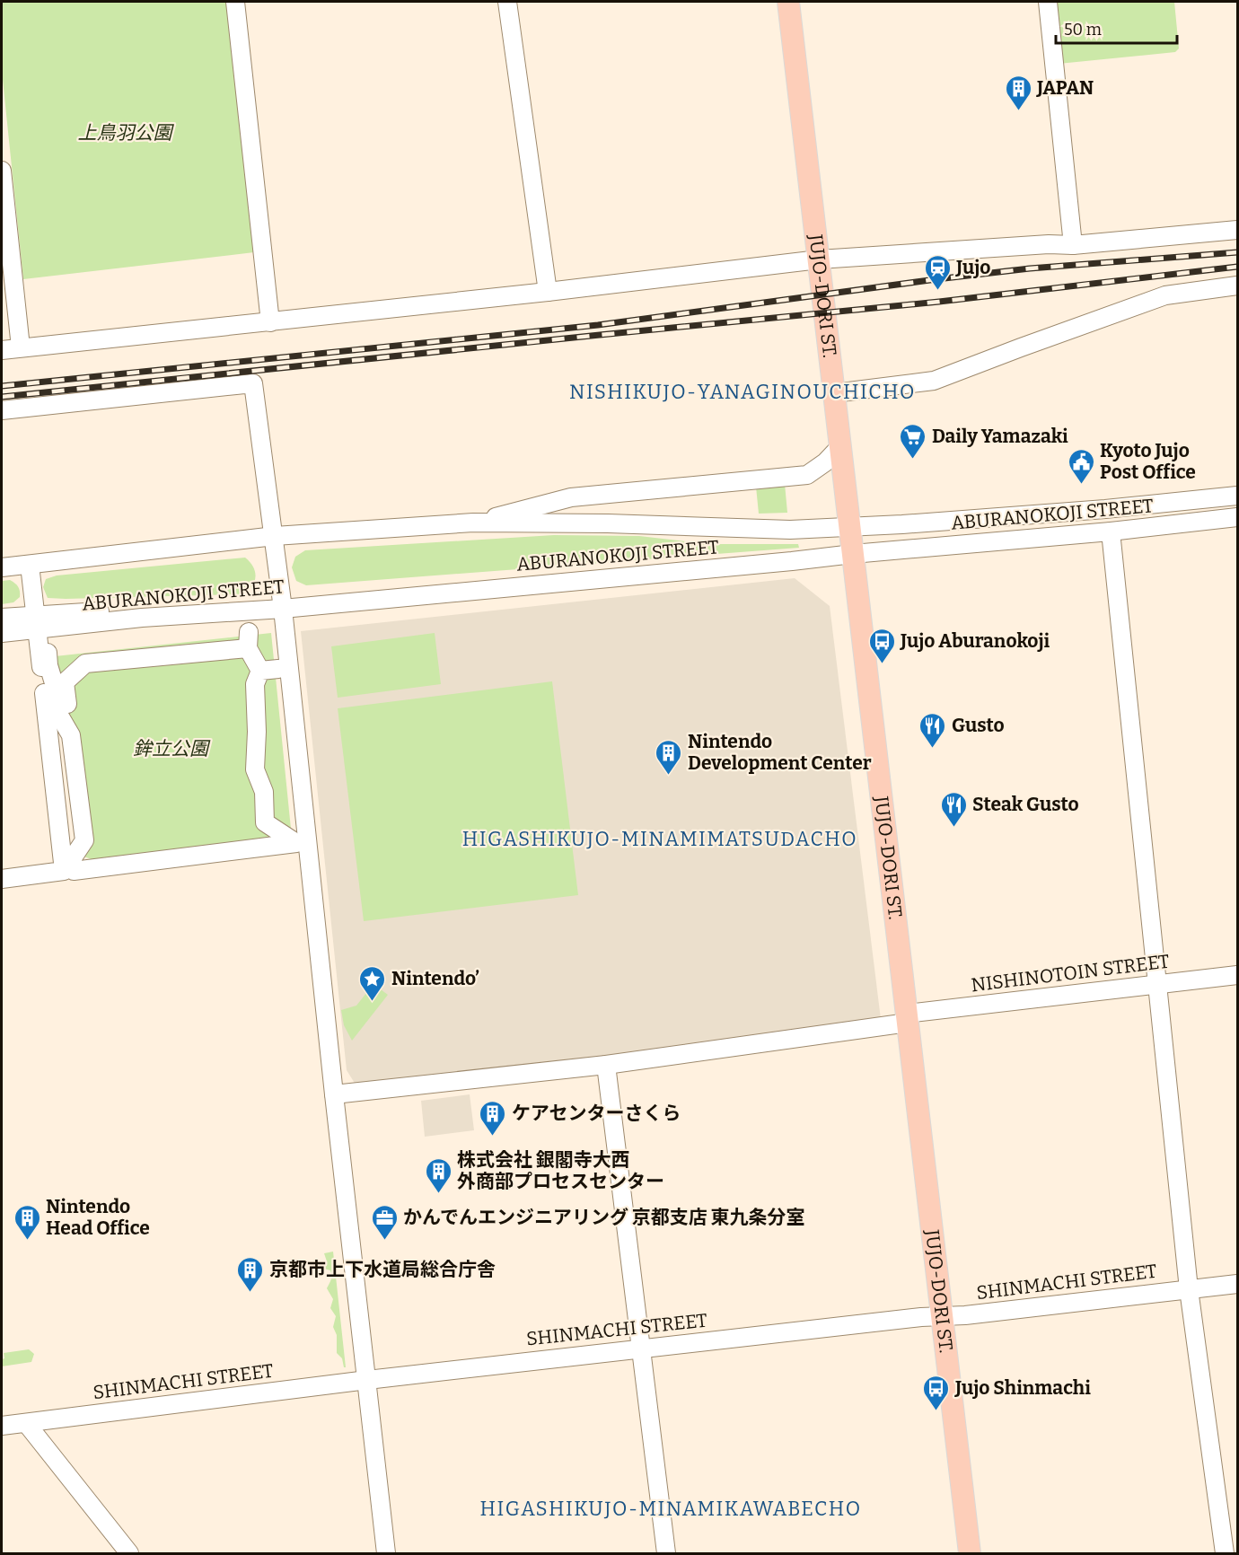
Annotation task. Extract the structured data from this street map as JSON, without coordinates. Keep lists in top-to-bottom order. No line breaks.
{"streets":{"main road":["JUJO-DORI ST."],"street":["ABURANOKOJI STREET","NISHINOTOIN STREET","SHINMACHI STREET"]},"crossings":[["JUJO-DORI ST.","ABURANOKOJI STREET"],["JUJO-DORI ST.","NISHINOTOIN STREET"],["JUJO-DORI ST.","SHINMACHI STREET"]],"districts":["NISHIKUJO-YANAGINOUCHICHO","HIGASHIKUJO-MINAMIMATSUDACHO","HIGASHIKUJO-MINAMIKAWABECHO"],"parks":["上鳥羽公園","鉾立公園"],"places":{"building":["JAPAN","Nintendo Development Center","ケアセンターさくら","株式会社 銀閣寺大西 外商部プロセスセンター","Nintendo Head Office","京都市上下水道局総合庁舎"],"station":["Jujo"],"supermarket":["Daily Yamazaki"],"public building":["Kyoto Jujo Post Office"],"bus stop":["Jujo Aburanokoji","Jujo Shinmachi"],"restaurant":["Gusto","Steak Gusto"],"place":["Nintendo’"],"office":["かんでんエンジニアリング 京都支店 東九条分室"]},"scale_bar":"50 m"}
